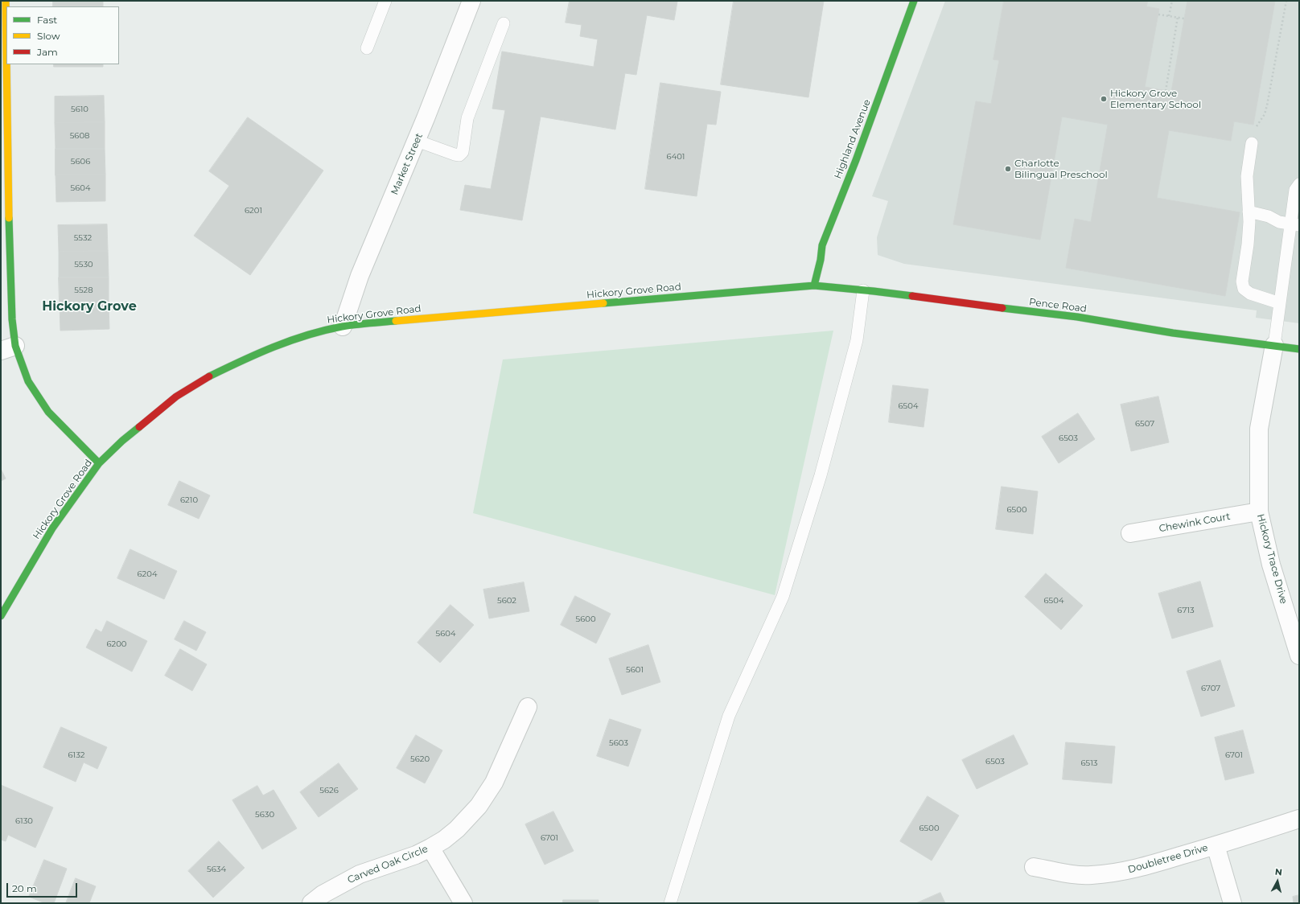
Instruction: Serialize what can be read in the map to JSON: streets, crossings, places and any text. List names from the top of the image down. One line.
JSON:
{"streets":{"street":["Highland Avenue","Market Street","Hickory Grove Road","Pence Road","Chewink Court","Hickory Trace Drive","Doubletree Drive","Carved Oak Circle"]},"crossings":[["Highland Avenue","Hickory Grove Road"],["Highland Avenue","Pence Road"],["Market Street","Hickory Grove Road"],["Hickory Grove Road","Pence Road"],["Pence Road","Hickory Trace Drive"],["Chewink Court","Hickory Trace Drive"]],"districts":["Hickory Grove"],"places":["Hickory Grove Elementary School","Charlotte Bilingual Preschool"],"house_numbers":["5610","5608","6401","5606","5604","6201","5532","5530","5528","6504","6507","6503","6210","6500","6204","5602","6504","6713","5600","5604","6200","5601","6707","5603","6132","6701","5620","6503","6513","5626","5630","6130","6500","6701","5634"],"legend":["Fast","Slow","Jam"],"scale_bar":"20 m","north":"top"}
